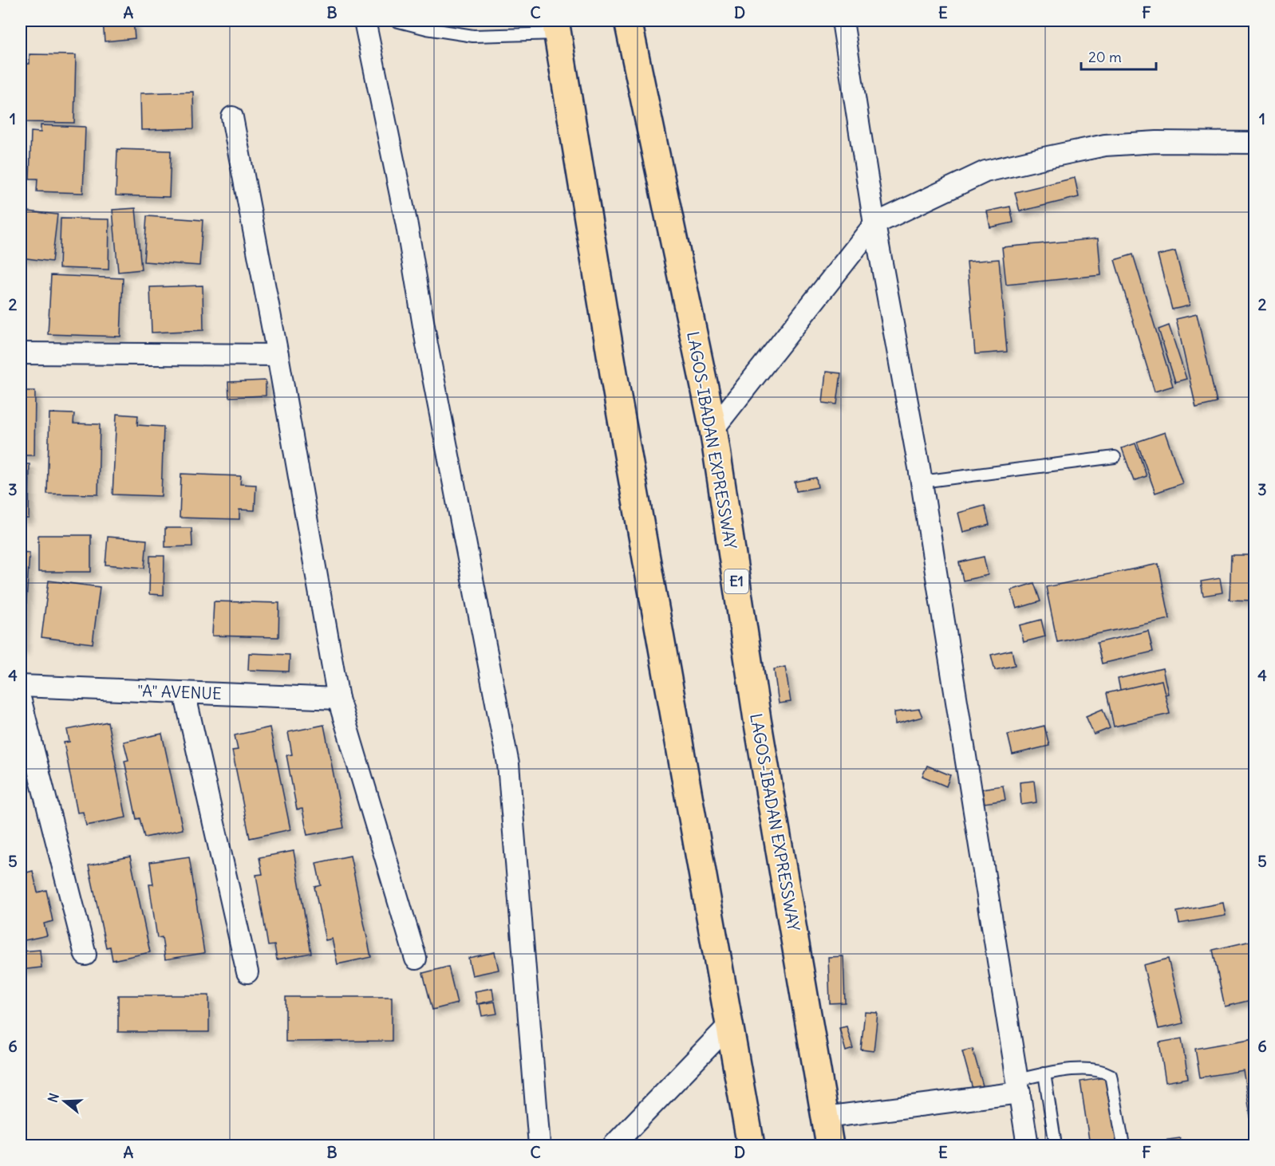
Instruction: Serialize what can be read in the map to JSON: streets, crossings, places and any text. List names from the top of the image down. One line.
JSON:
{"streets":{"highway":["LAGOS-IBADAN EXPRESSWAY","E1"],"street":["\"A\" AVENUE"]},"scale_bar":"20 m","north":"left","grid":{"columns":["A","B","C","D","E","F"],"rows":["1","2","3","4","5","6"]}}
